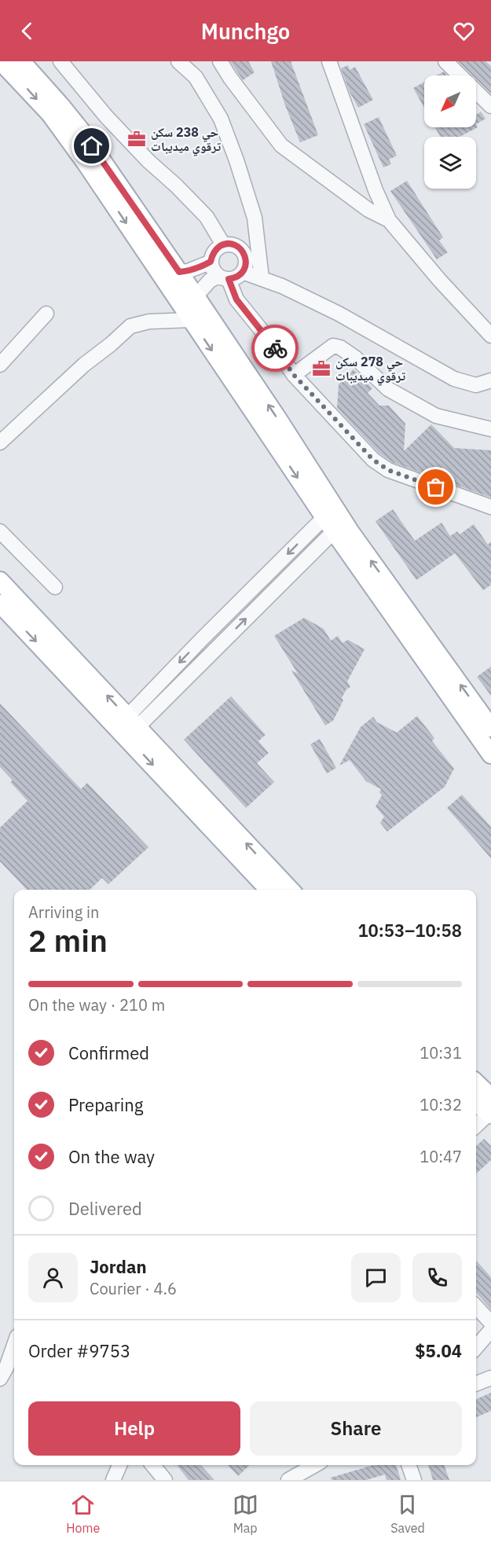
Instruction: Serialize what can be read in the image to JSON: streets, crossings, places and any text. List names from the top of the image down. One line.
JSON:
{"places":{"office":["حي 238 سكن ترقوي ميديبات","حي 278 سكن ترقوي ميديبات"]},"north":"bottom left","page":{"header":"Munchgo","heading":["2 min","Arriving in","10:53–10:58"],"panel":["Jordan","Courier · 4.6","Order #9753","$5.04"],"bar":"On the way · 210 m","list":[["Confirmed","10:31"],["Preparing","10:32"],["On the way","10:47"],"Delivered"],"buttons":["Help","Share"],"tabs":["Home","Map","Saved"]}}
